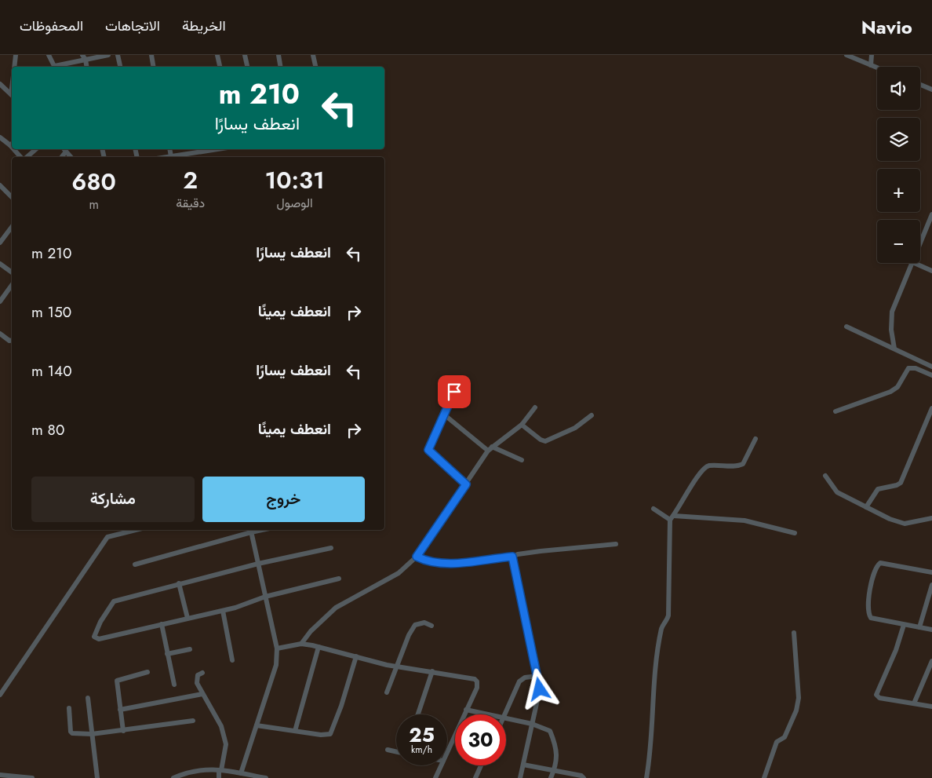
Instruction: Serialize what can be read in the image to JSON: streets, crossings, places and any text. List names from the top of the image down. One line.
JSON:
{"page":{"header":"Navio","nav":["الخريطة","الاتجاهات","المحفوظات"],"map_buttons":["+","−"],"turn":["210 m","انعطف يسارًا"],"eta":["10:31","الوصول","2","دقيقة","680","m"],"list":[{"name":"انعطف يسارًا","value":"210 m"},{"name":"انعطف يمينًا","value":"150 m"},{"name":"انعطف يسارًا","value":"140 m"},{"name":"انعطف يمينًا","value":"80 m"}],"buttons":["خروج","مشاركة"],"speed":"25 km/h","limit":"30"}}
